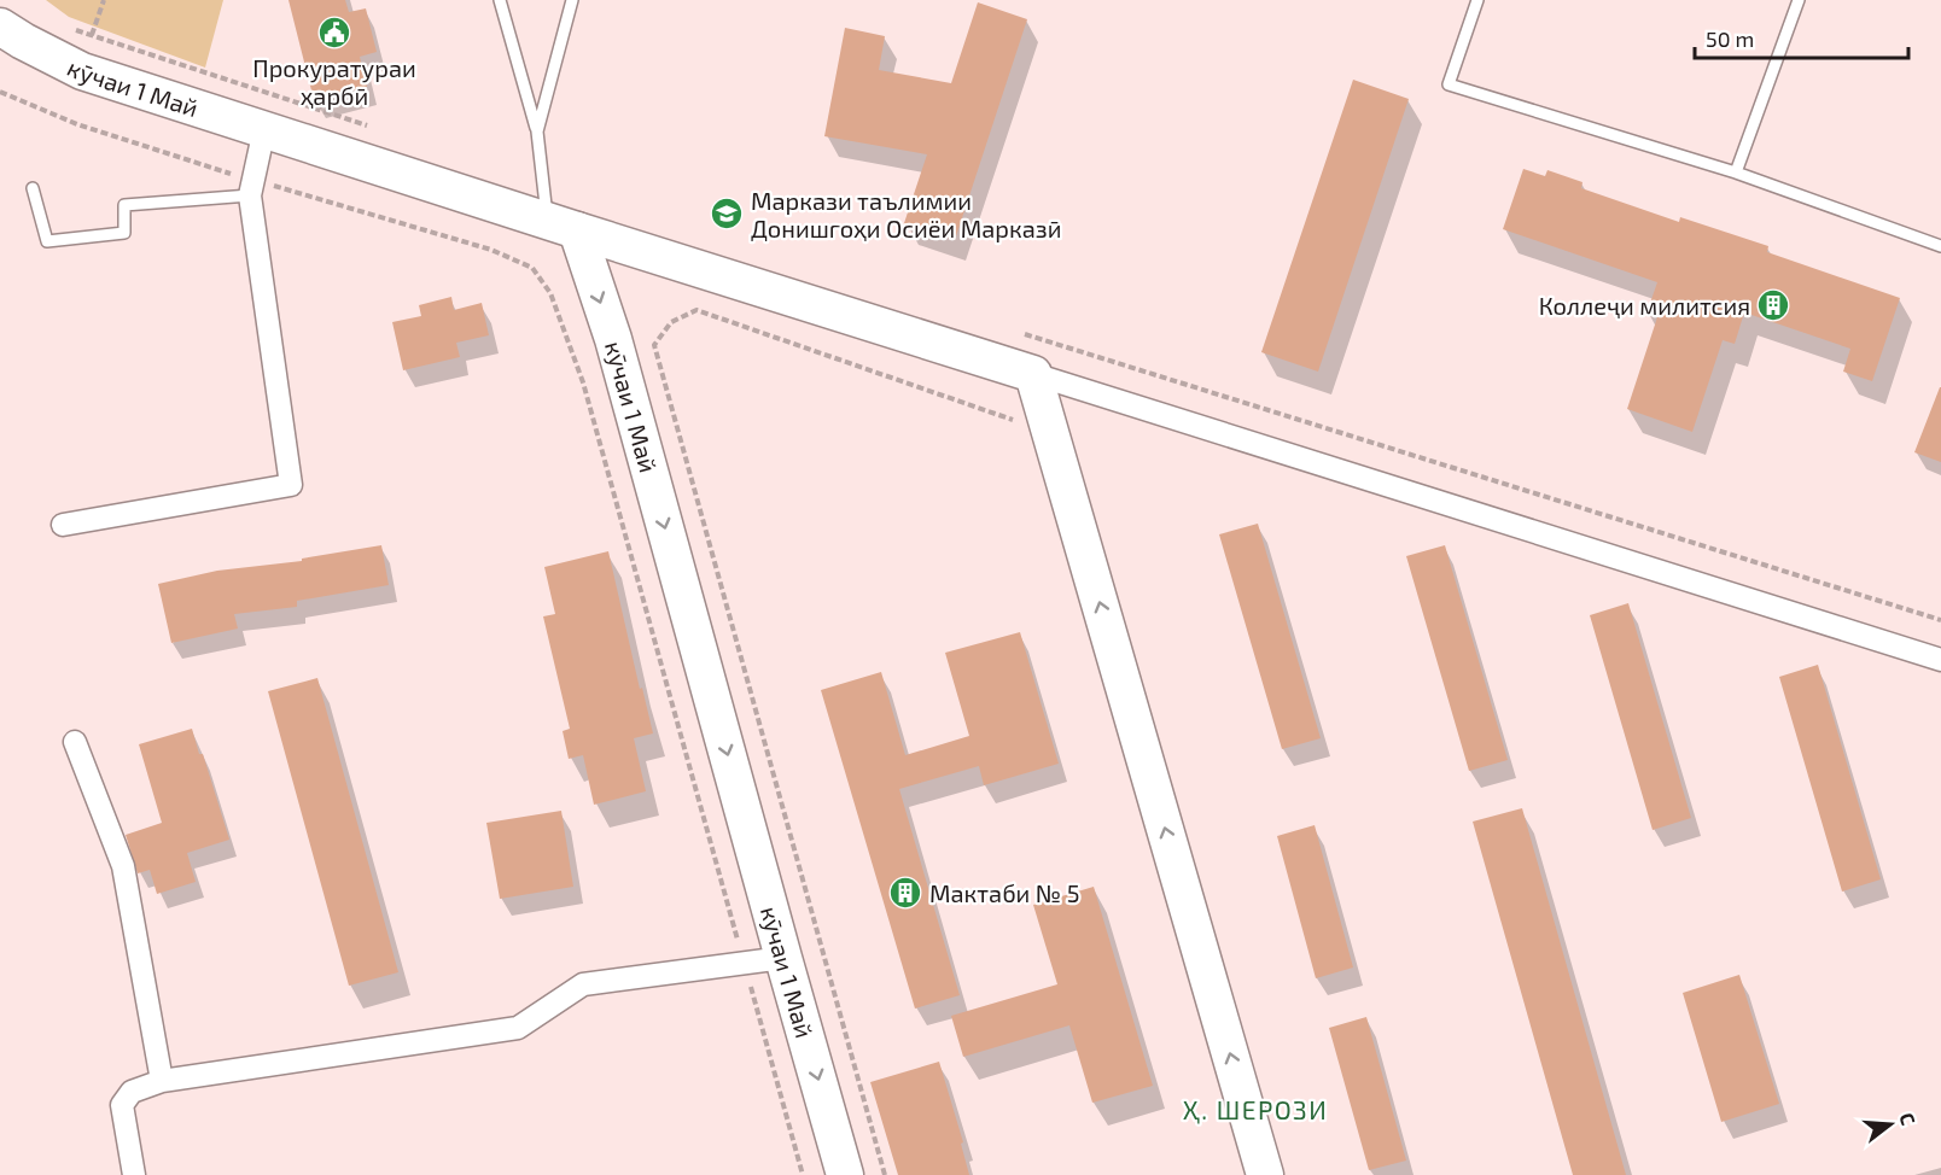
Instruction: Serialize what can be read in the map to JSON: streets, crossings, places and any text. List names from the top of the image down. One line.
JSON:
{"streets":{"main road":["кӯчаи 1 Май"]},"one_way":["кӯчаи 1 Май"],"districts":["Ҳ. ШЕРОЗИ"],"places":{"public building":["Прокуратураи ҳарбӣ"],"school or university":["Маркази таълимии Донишгоҳи Осиёи Марказӣ"],"building":["Коллеҷи милитсия","Мактаби № 5"]},"scale_bar":"50 m","north":"right"}
